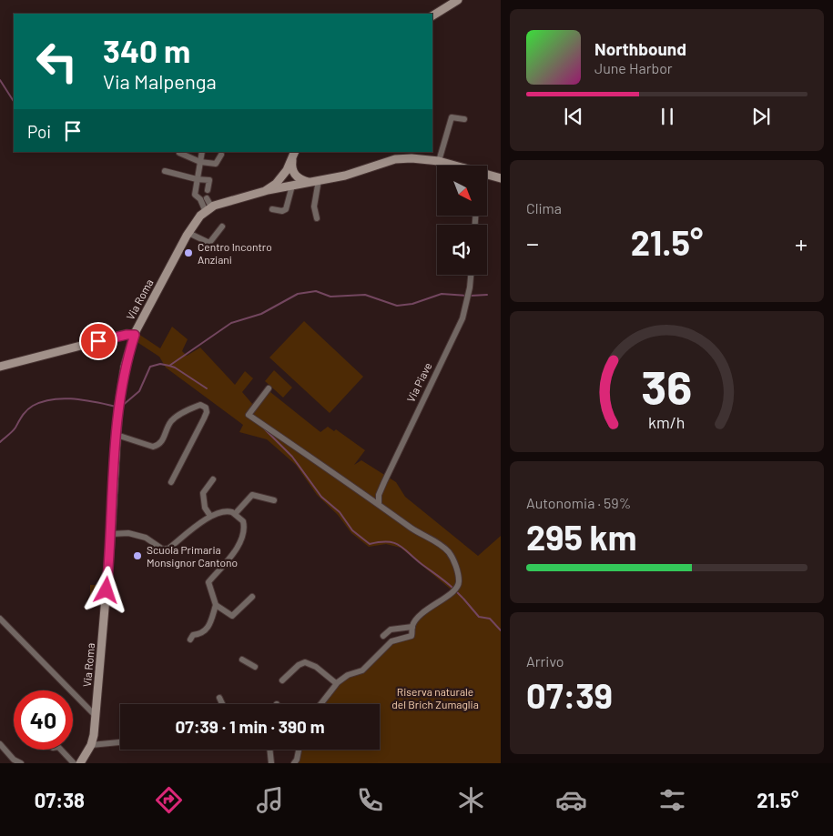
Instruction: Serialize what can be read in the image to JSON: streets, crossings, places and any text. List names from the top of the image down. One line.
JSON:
{"streets":{"street":["Via Roma","Via Piave"]},"parks":["Riserva naturale del Brich Zumaglia"],"places":["Centro Incontro Anziani","Scuola Primaria Monsignor Cantono"],"north":"bottom right","page":{"turn":["340 m","Via Malpenga"],"song":["Northbound","June Harbor"],"then":"Poi","tile":["Clima",["Autonomia · 59%","295 km"],["Arrivo","07:39"]],"heat":["−","21.5°","+"],"limit":"40","trip":"07:39 · 1 min · 390 m","tabs":["07:38","21.5°"],"gauge":["36","km/h"]}}
